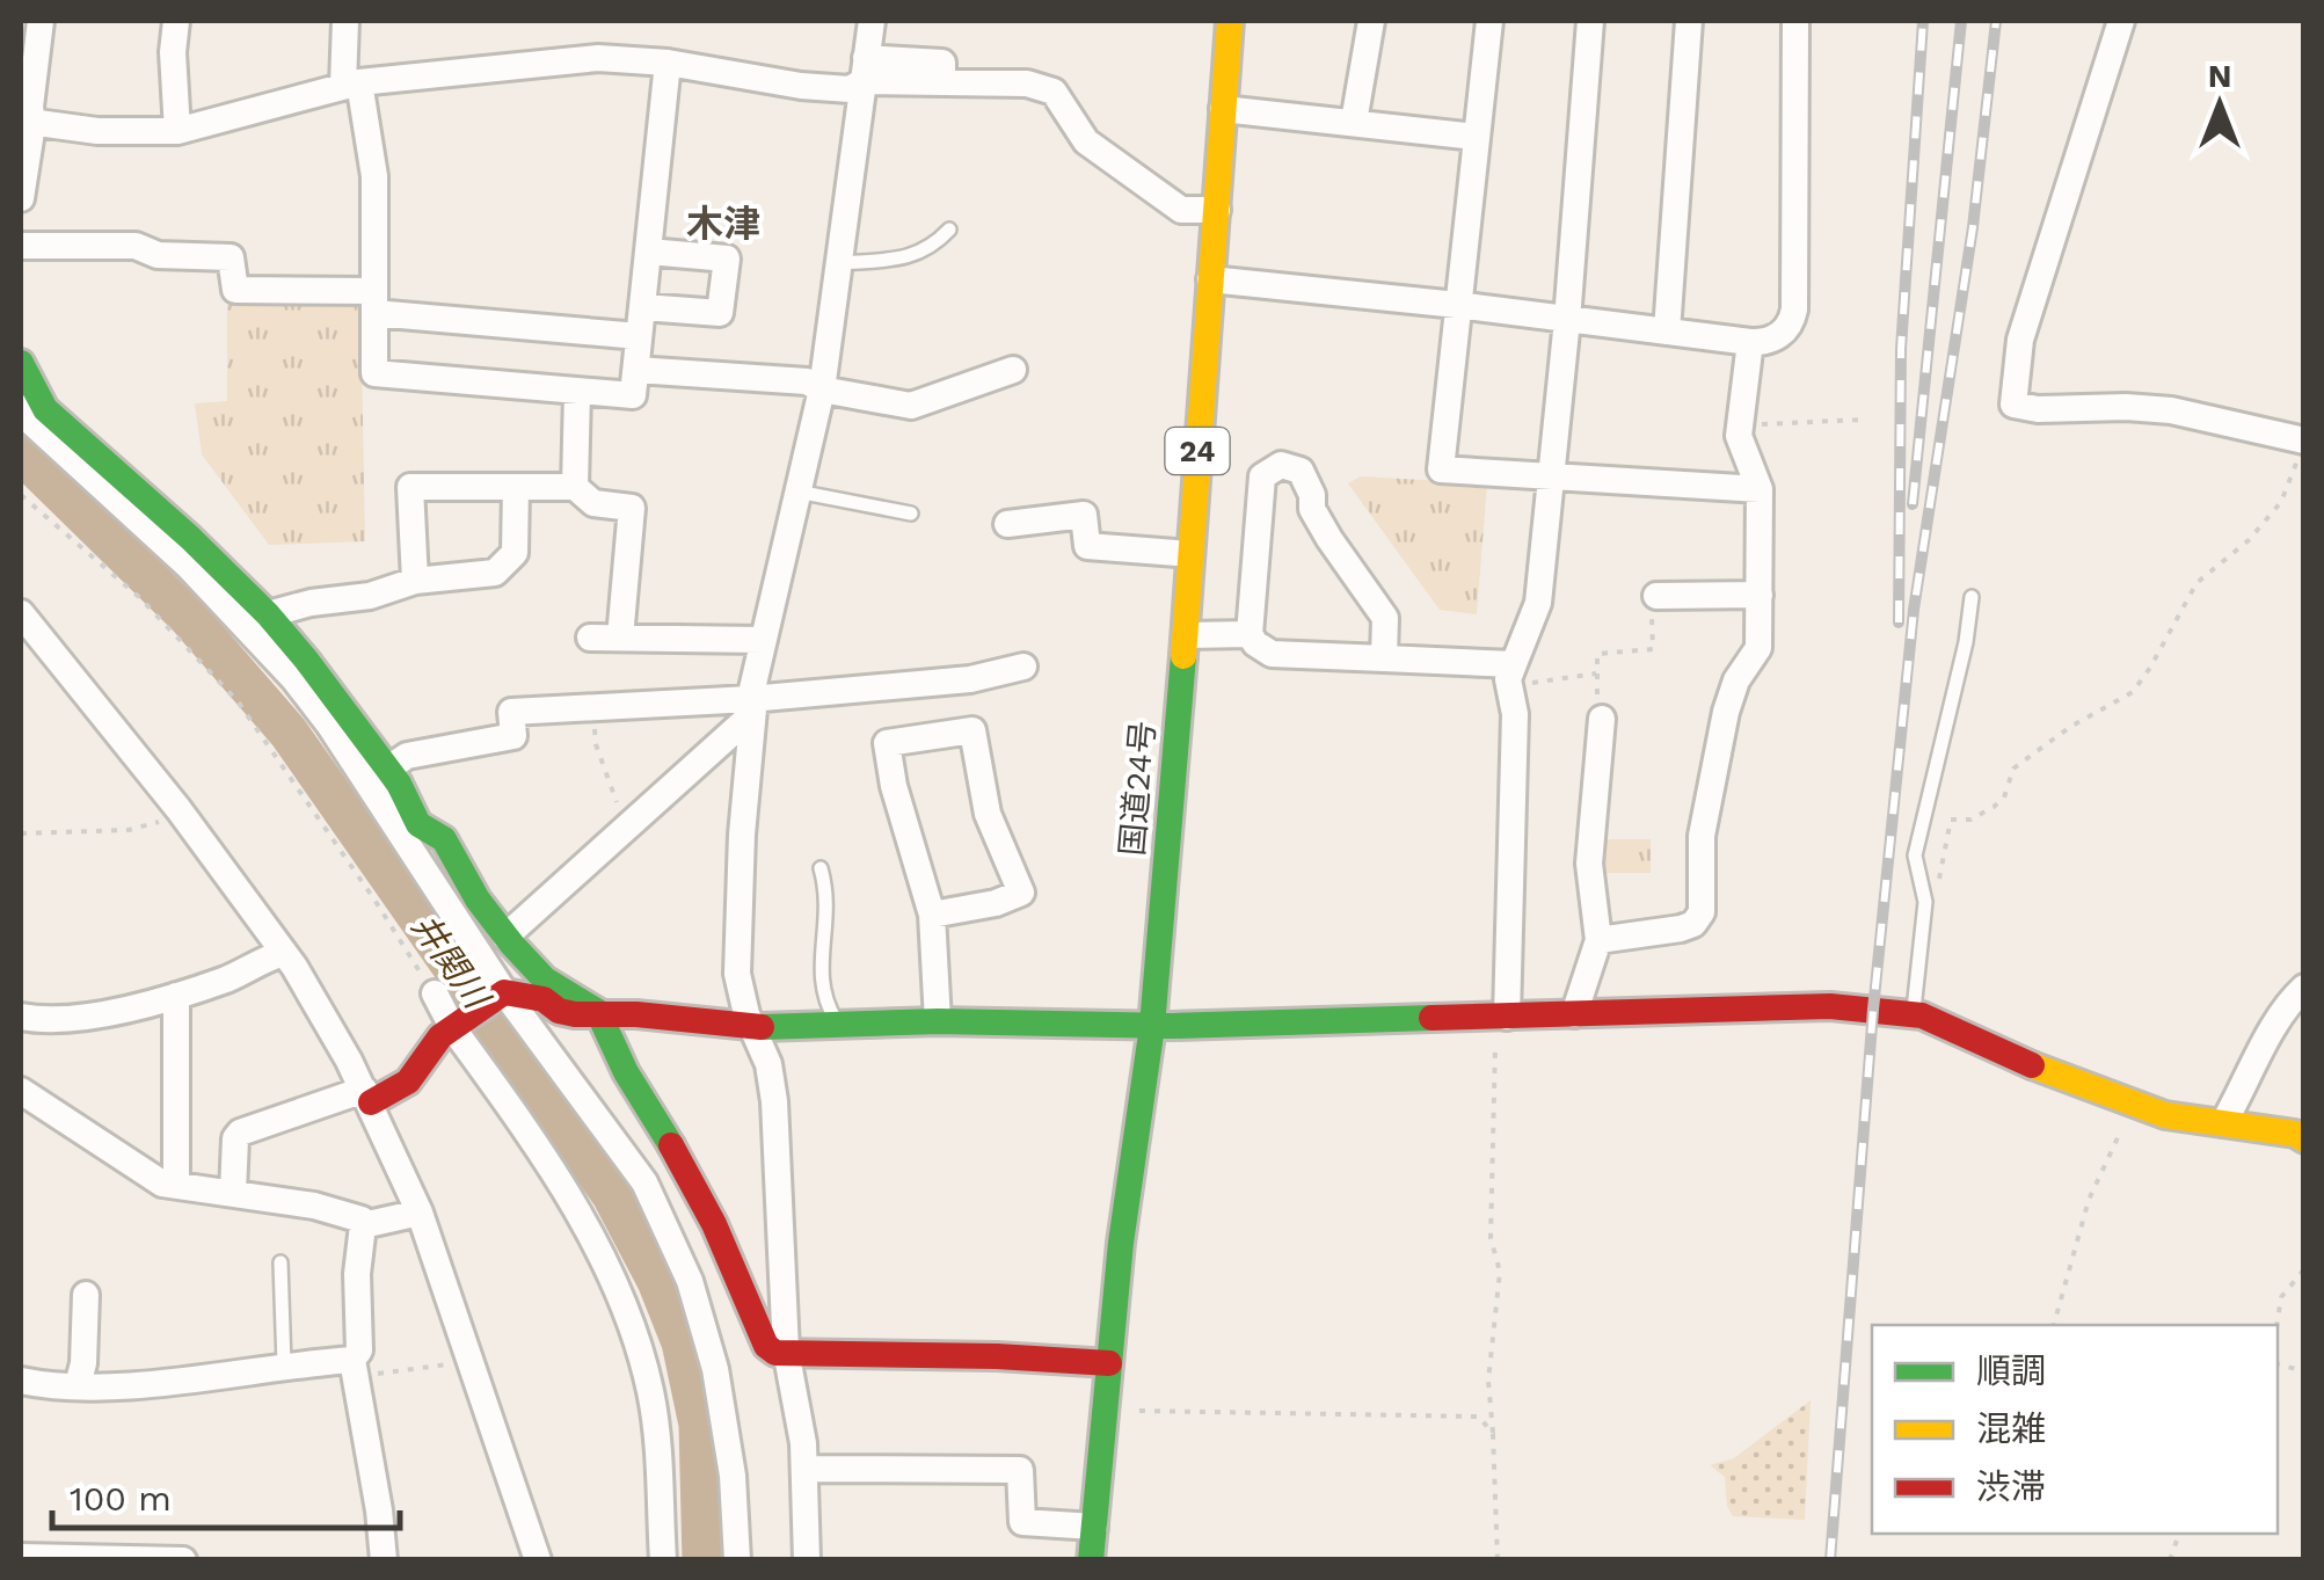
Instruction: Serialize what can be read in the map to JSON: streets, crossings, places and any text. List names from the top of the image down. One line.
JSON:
{"streets":{"main road":["24","国道24号"]},"districts":["木津"],"water":["井関川"],"legend":["順調","混雑","渋滞"],"scale_bar":"100 m","north":"top"}
